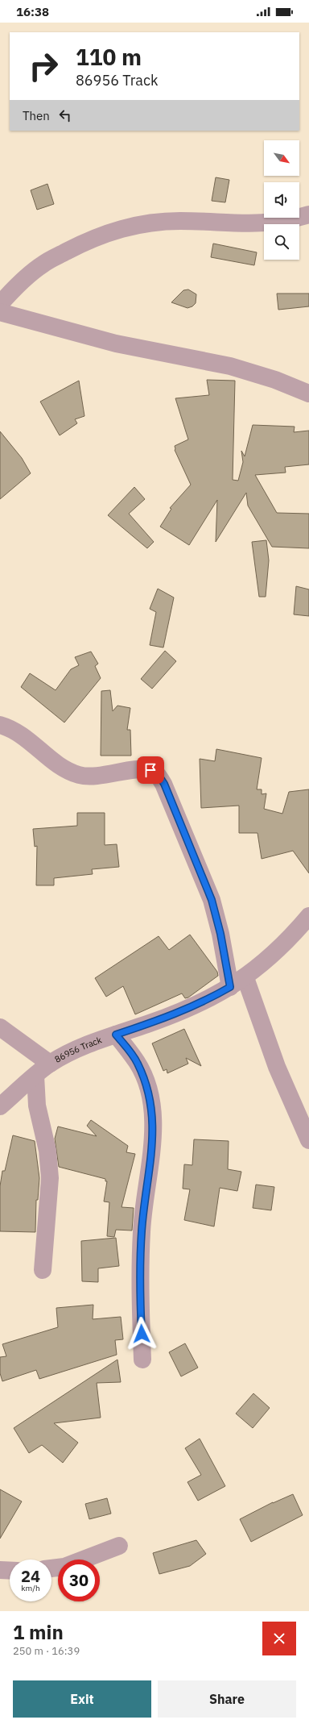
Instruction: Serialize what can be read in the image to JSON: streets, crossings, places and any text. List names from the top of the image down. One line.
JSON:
{"streets":{"street":["86956 Track"]},"north":"bottom right","page":{"status":"16:38","turn":["110 m","86956 Track"],"then":"Then","speed":"24 km/h","limit":"30","heading":["1 min","250 m · 16:39"],"buttons":["Exit","Share"]}}
